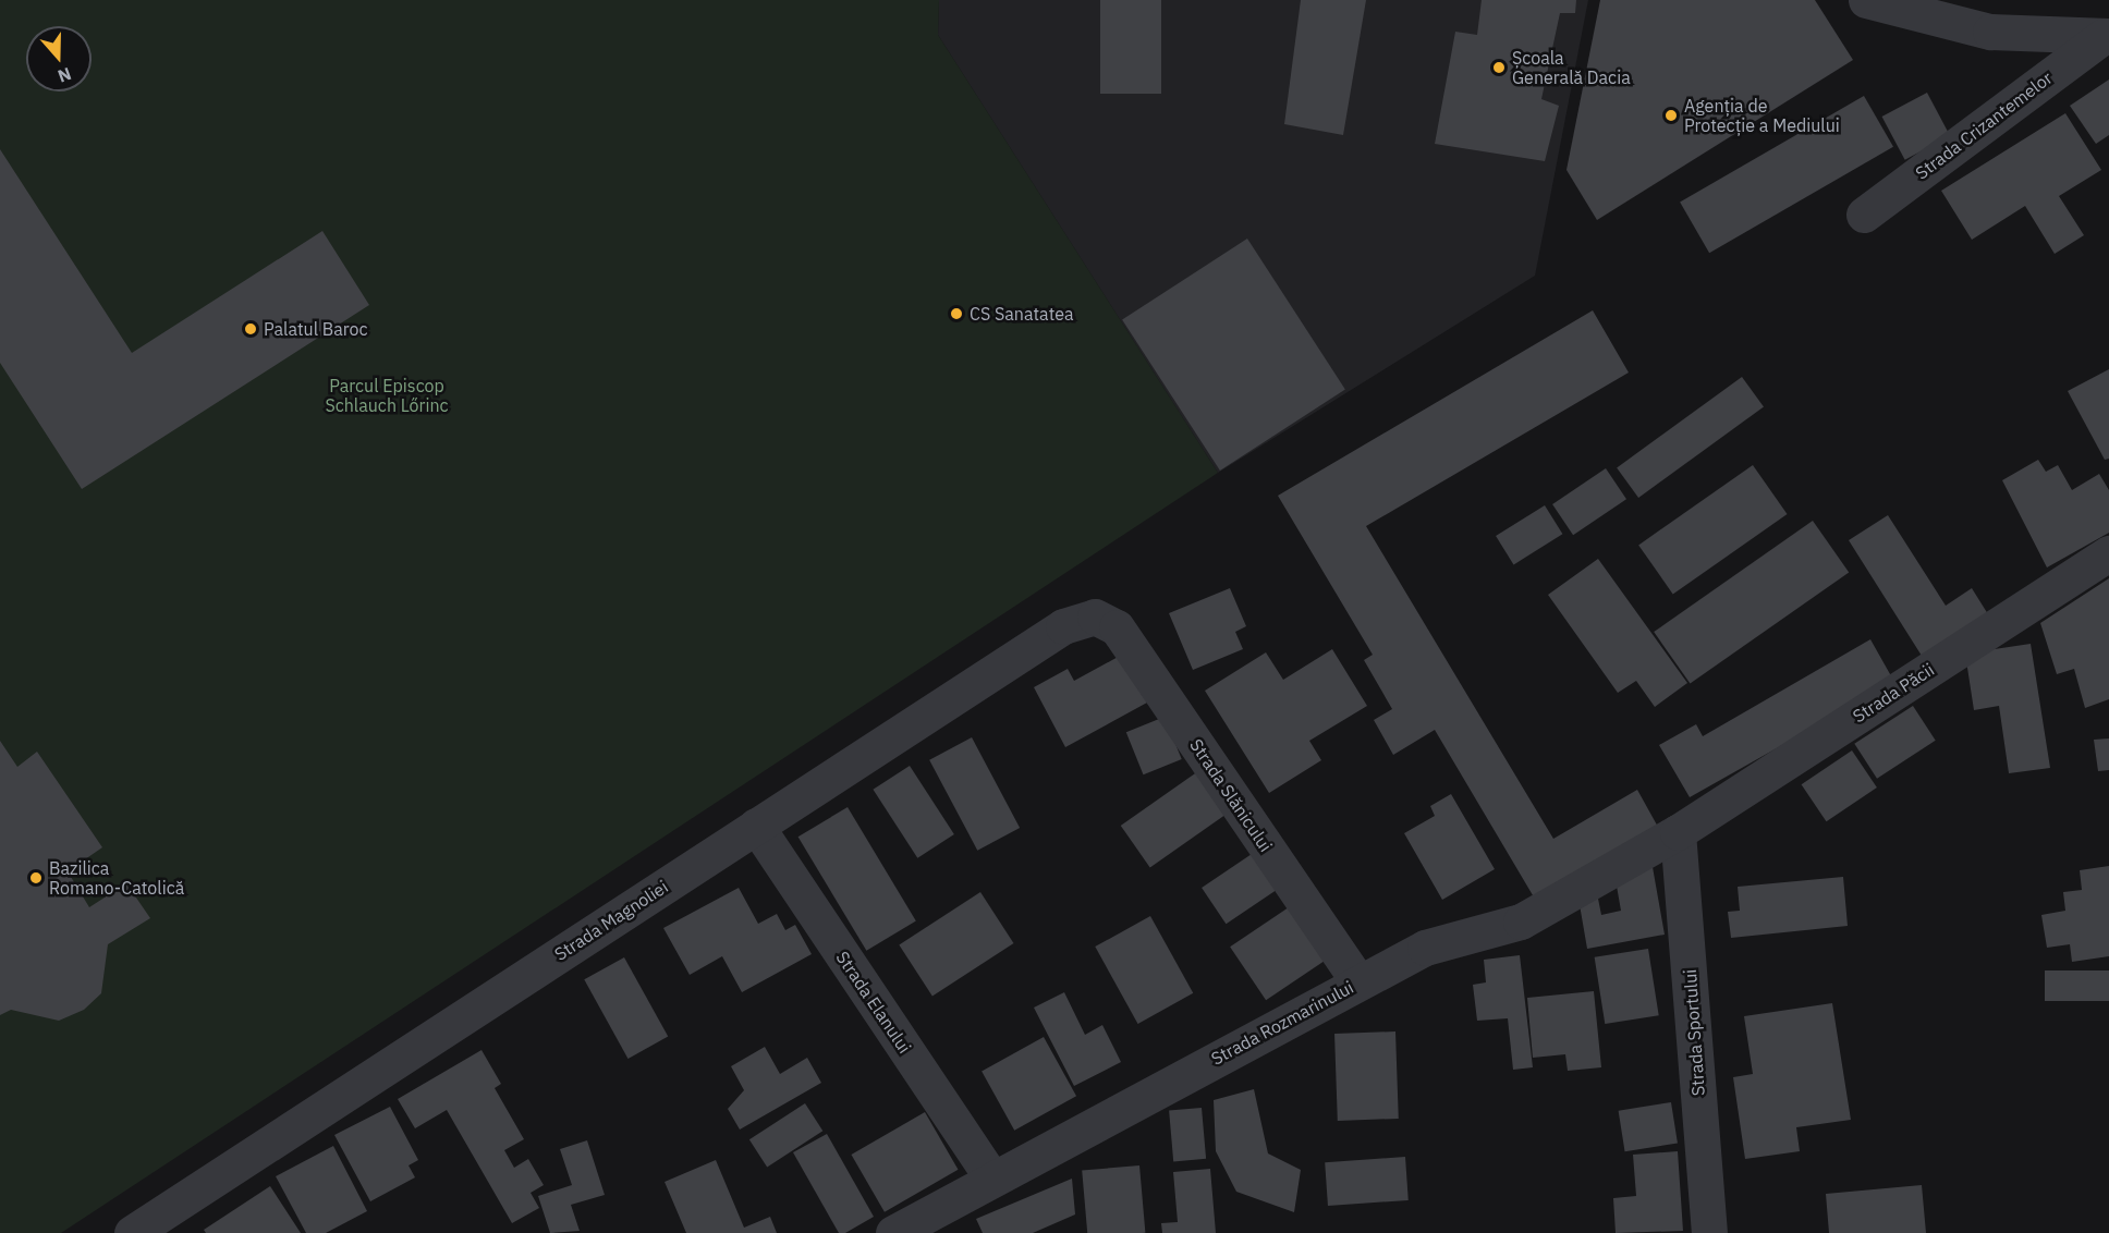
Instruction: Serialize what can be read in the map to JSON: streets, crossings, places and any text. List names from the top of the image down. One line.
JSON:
{"streets":{"street":["Strada Crizantemelor","Strada Păcii","Strada Slănicului","Strada Magnoliei","Strada Elanului","Strada Rozmarinului","Strada Sportului"]},"crossings":[["Strada Păcii","Strada Rozmarinului"],["Strada Păcii","Strada Sportului"],["Strada Slănicului","Strada Magnoliei"],["Strada Slănicului","Strada Rozmarinului"],["Strada Magnoliei","Strada Elanului"],["Strada Elanului","Strada Rozmarinului"],["Strada Rozmarinului","Strada Sportului"]],"parks":["Parcul Episcop Schlauch Lőrinc"],"places":["Școala Generală Dacia","Agenția de Protecție a Mediului","CS Sanatatea","Palatul Baroc","Bazilica Romano-Catolică"],"north":"bottom"}
